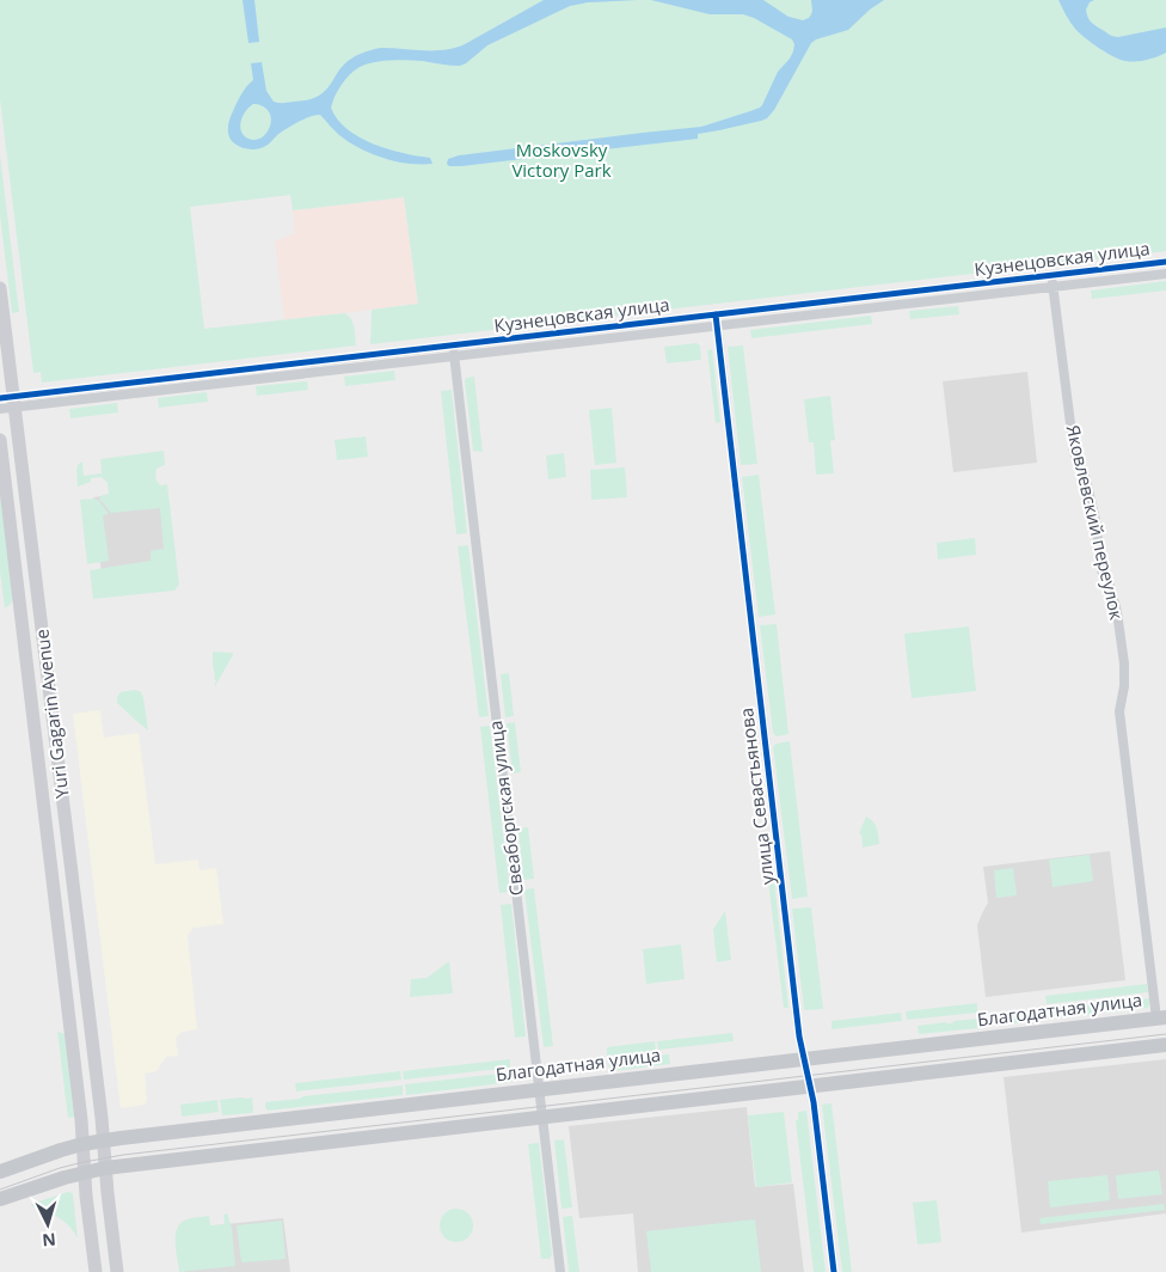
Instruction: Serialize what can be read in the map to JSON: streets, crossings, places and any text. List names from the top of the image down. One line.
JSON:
{"streets":{"main road":["Yuri Gagarin Avenue","Благодатная улица"],"street":["Кузнецовская улица","Яковлевский переулок","улица Севастьянова","Свеаборгская улица"]},"crossings":[["Кузнецовская улица","Яковлевский переулок"],["Кузнецовская улица","Yuri Gagarin Avenue"],["Кузнецовская улица","улица Севастьянова"],["Кузнецовская улица","Свеаборгская улица"],["Яковлевский переулок","Благодатная улица"],["Yuri Gagarin Avenue","Благодатная улица"],["улица Севастьянова","Благодатная улица"],["Свеаборгская улица","Благодатная улица"]],"parks":["Moskovsky Victory Park"],"north":"bottom"}
